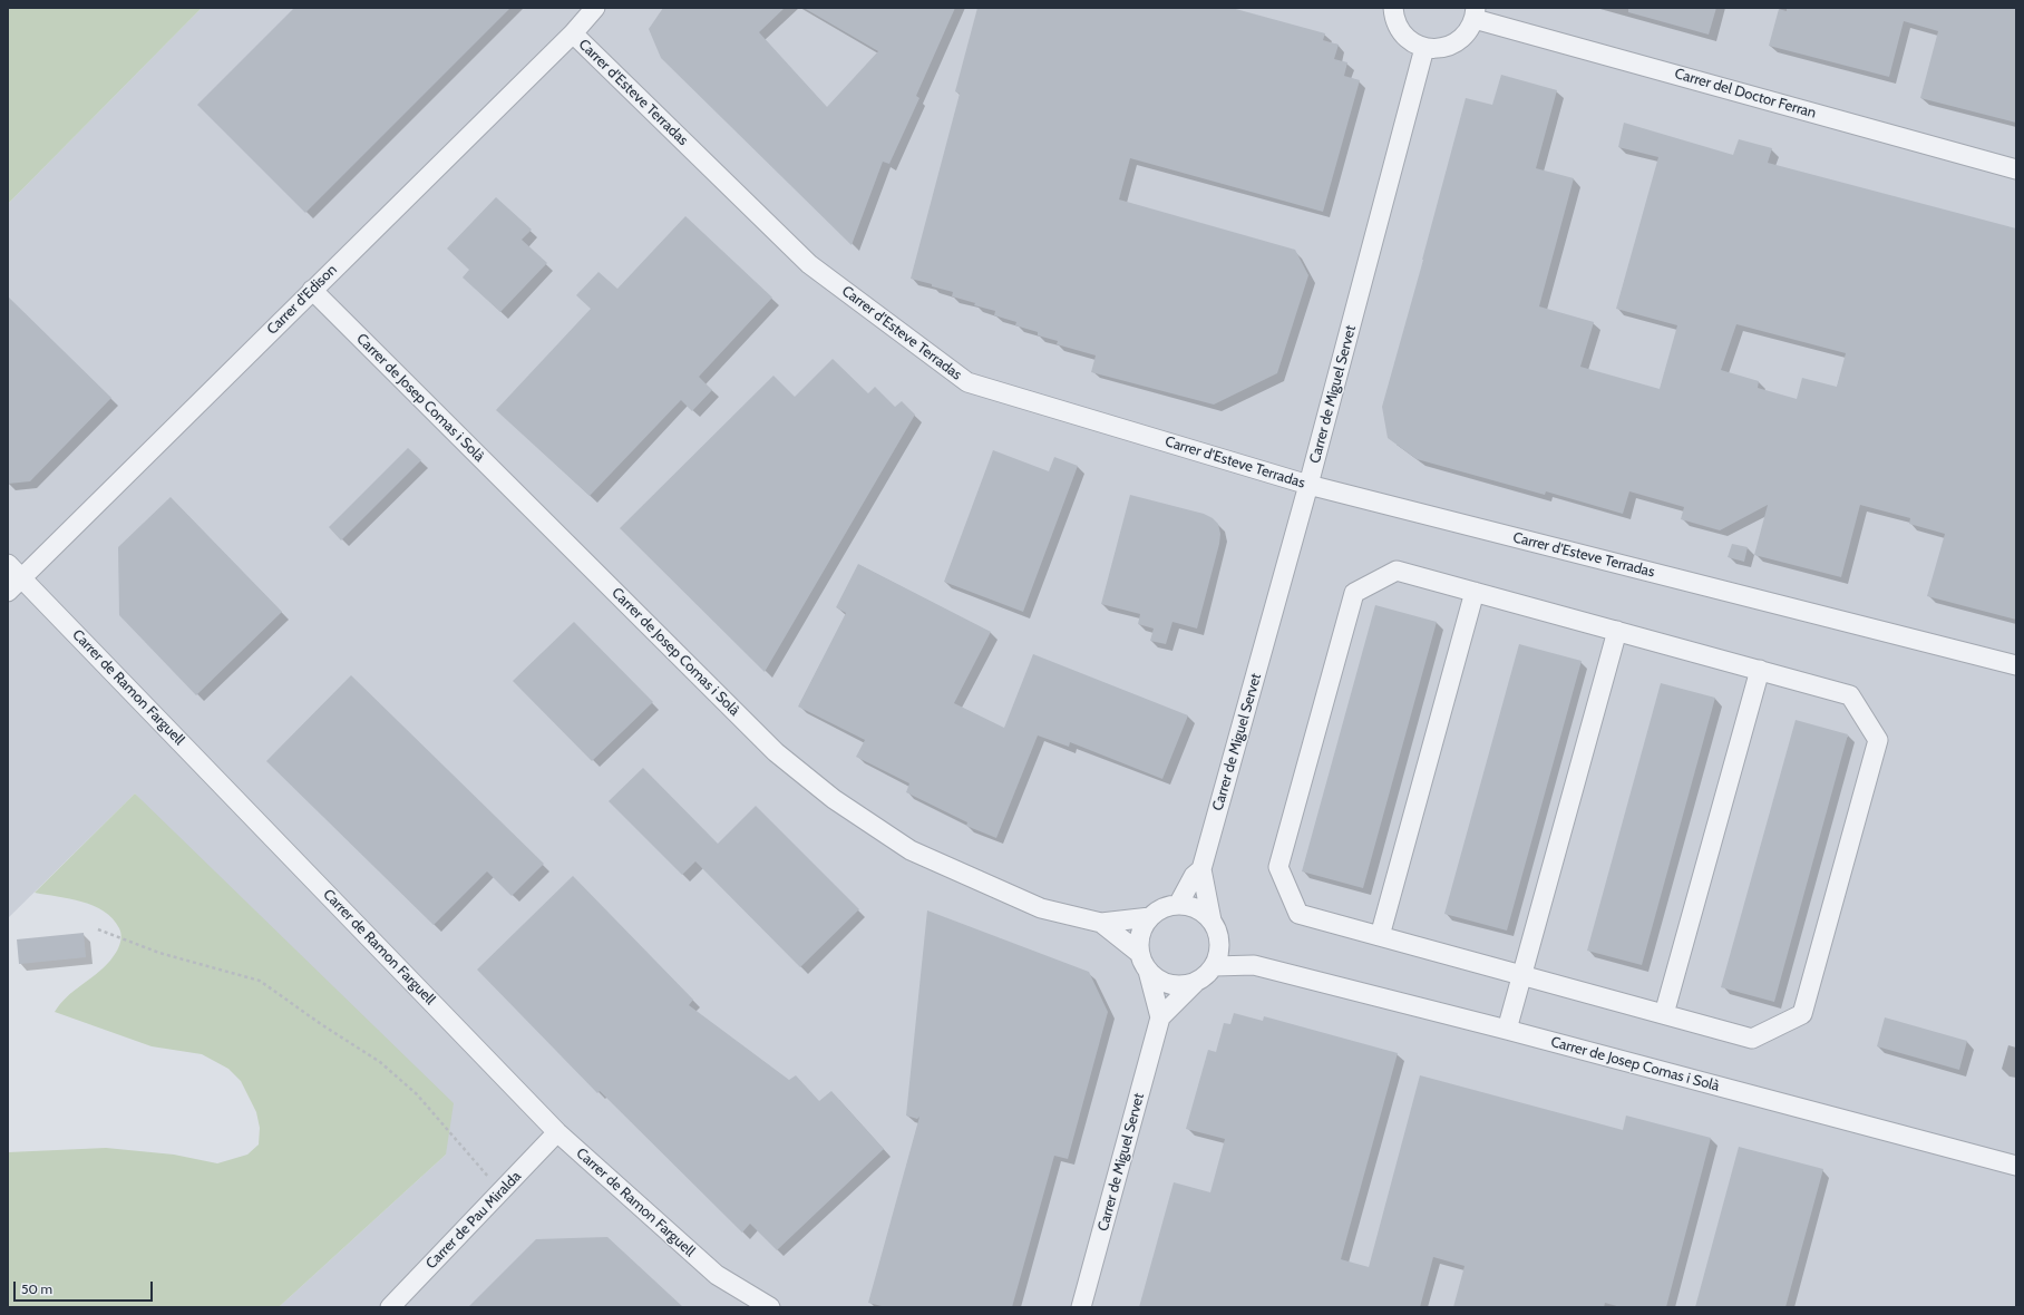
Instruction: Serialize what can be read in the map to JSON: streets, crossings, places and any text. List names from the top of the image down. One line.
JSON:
{"streets":{"street":["Carrer d'Esteve Terradas","Carrer del Doctor Ferran","Carrer d'Edison","Carrer de Miguel Servet","Carrer de Josep Comas i Solà","Carrer de Ramon Farguell","Carrer de Pau Miralda"]},"crossings":[["Carrer d'Esteve Terradas","Carrer d'Edison"],["Carrer d'Esteve Terradas","Carrer de Miguel Servet"],["Carrer d'Edison","Carrer de Josep Comas i Solà"],["Carrer d'Edison","Carrer de Ramon Farguell"],["Carrer de Miguel Servet","Carrer de Josep Comas i Solà"],["Carrer de Ramon Farguell","Carrer de Pau Miralda"]],"scale_bar":"50 m"}
